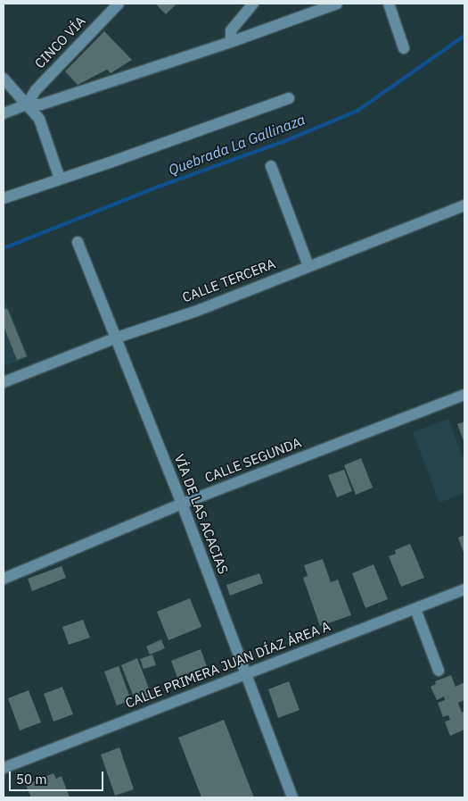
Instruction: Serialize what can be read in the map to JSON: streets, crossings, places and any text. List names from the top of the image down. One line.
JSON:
{"streets":{"street":["CINCO VÍA","CALLE TERCERA","CALLE SEGUNDA","VÍA DE LAS ACACIAS","CALLE PRIMERA JUAN DÍAZ ÁREA A"]},"crossings":[["CALLE TERCERA","VÍA DE LAS ACACIAS"],["CALLE SEGUNDA","VÍA DE LAS ACACIAS"],["VÍA DE LAS ACACIAS","CALLE PRIMERA JUAN DÍAZ ÁREA A"]],"water":["Quebrada La Gallinaza"],"scale_bar":"50 m"}
